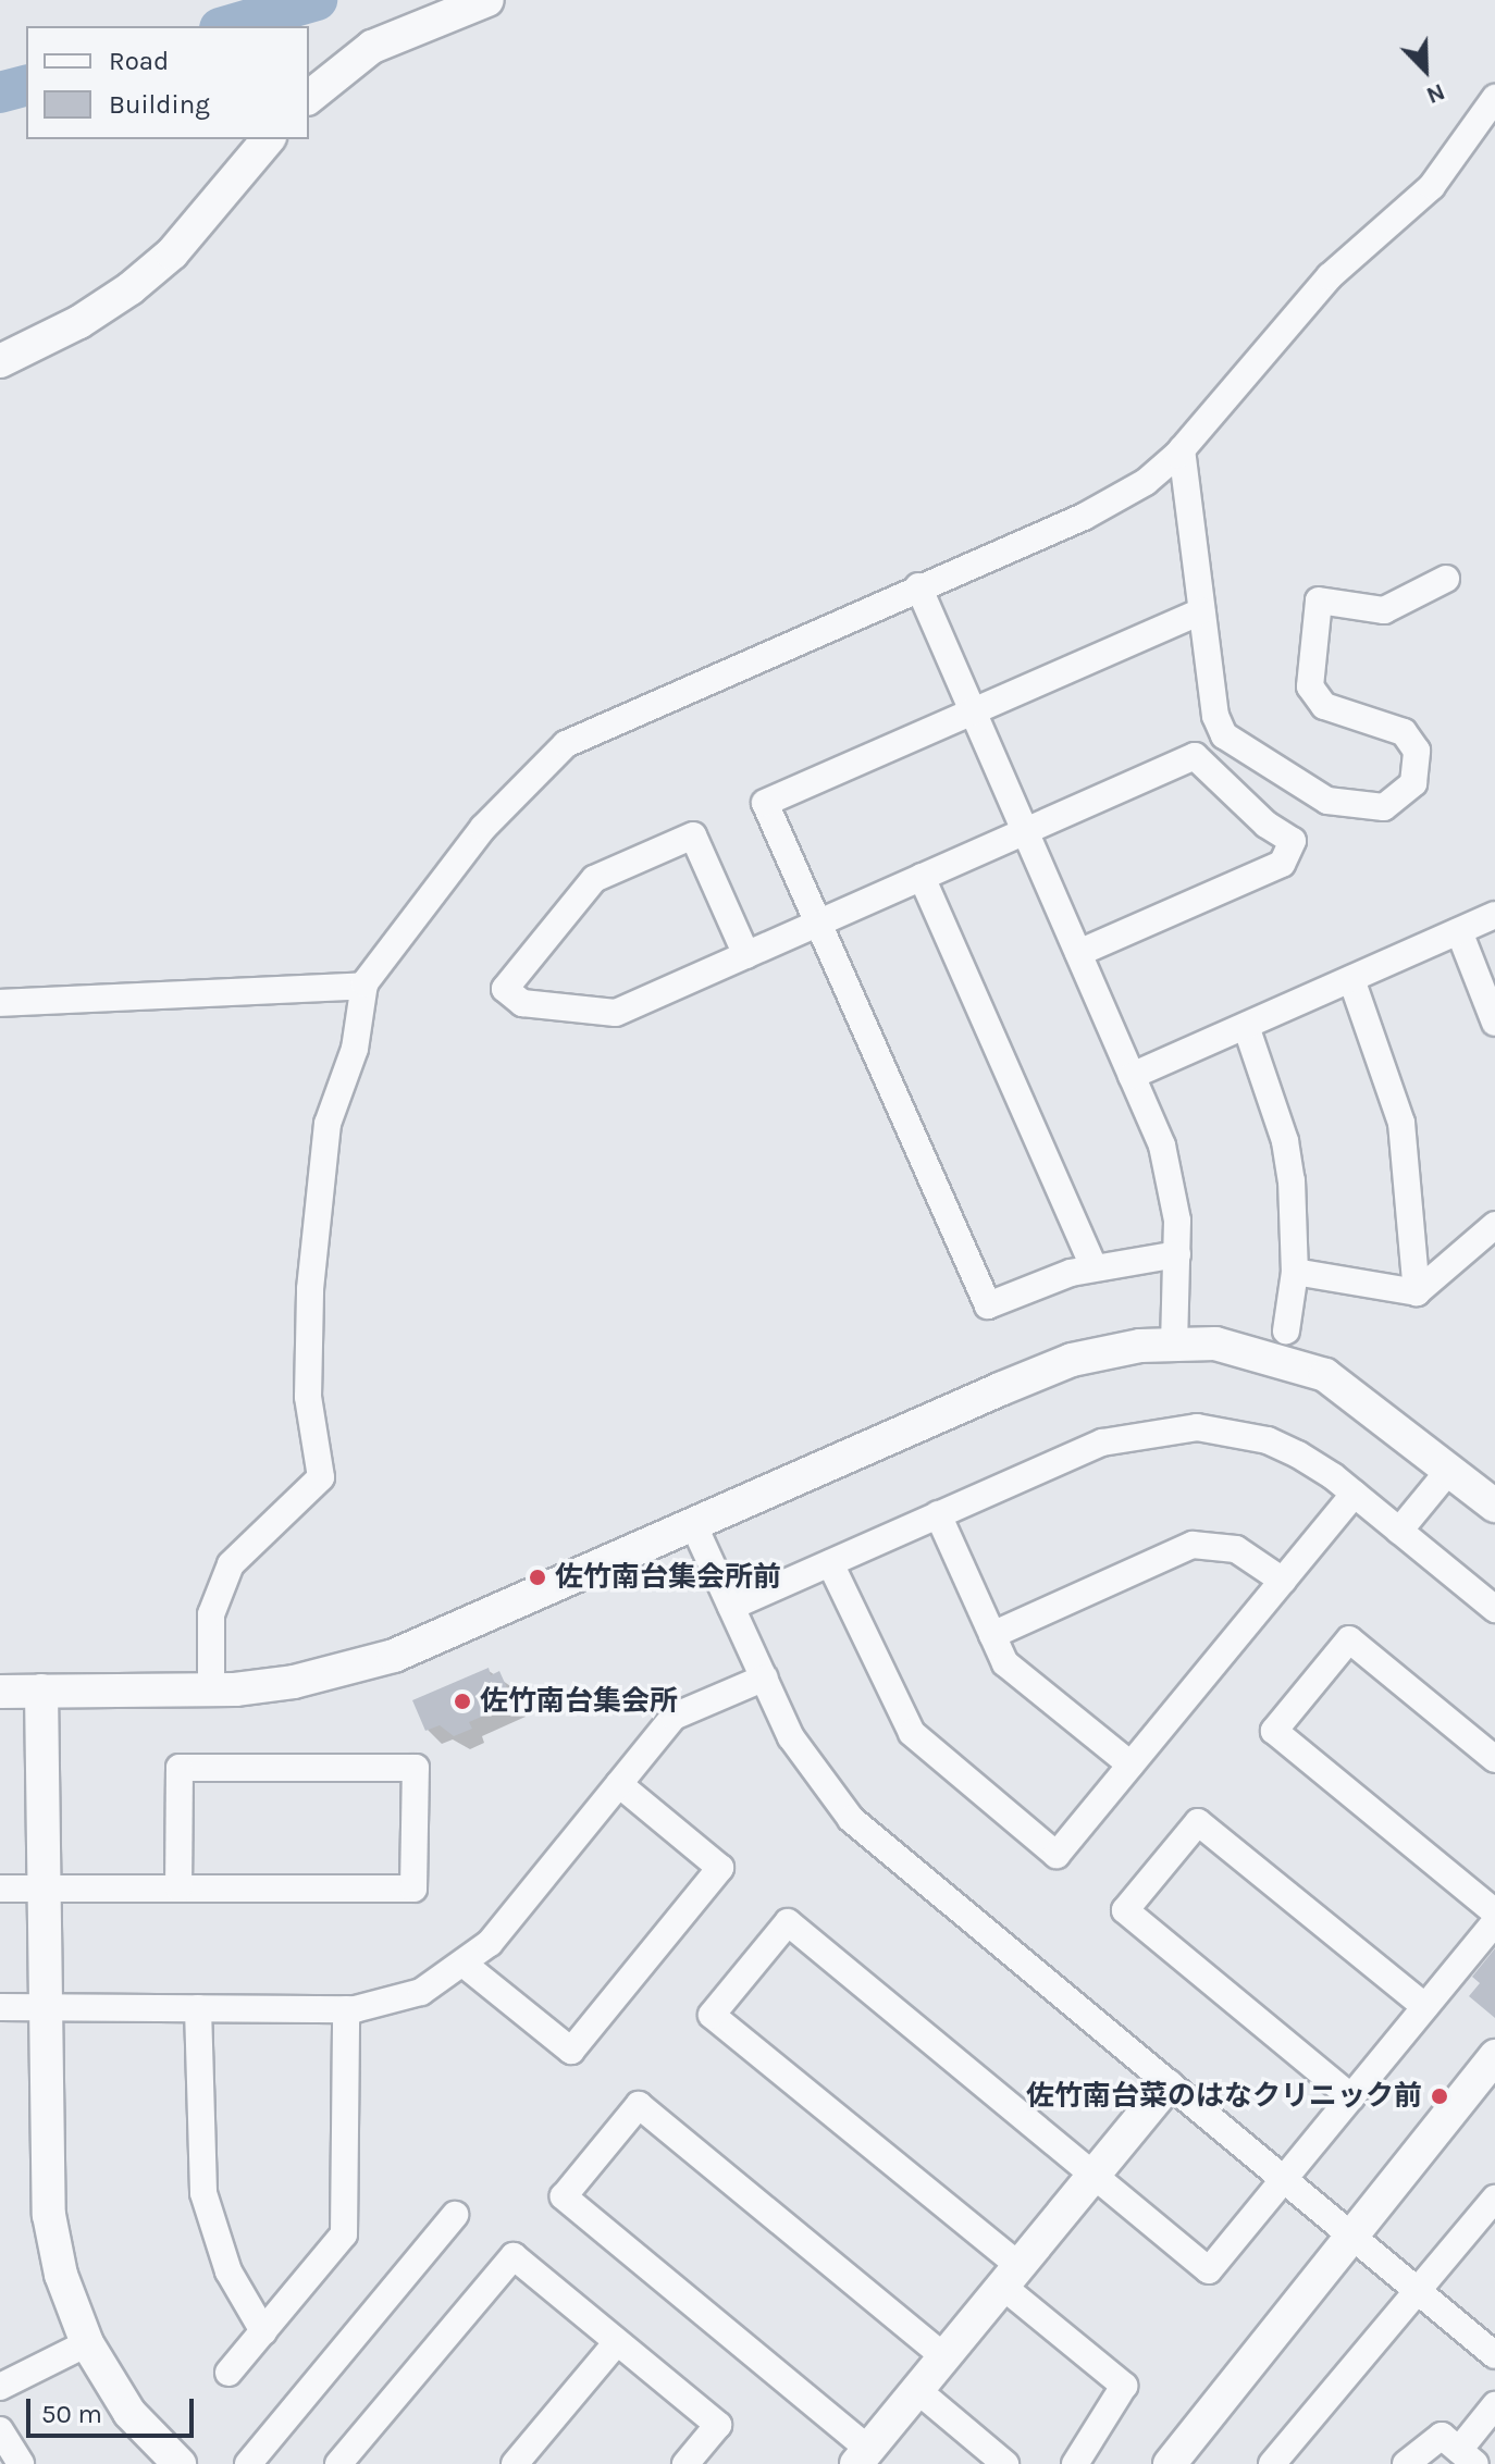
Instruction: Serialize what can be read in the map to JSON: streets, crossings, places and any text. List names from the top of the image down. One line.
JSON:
{"places":["佐竹南台集会所前","佐竹南台集会所","佐竹南台菜のはなクリニック前"],"legend":["Road","Building"],"scale_bar":"50 m","north":"bottom right"}
